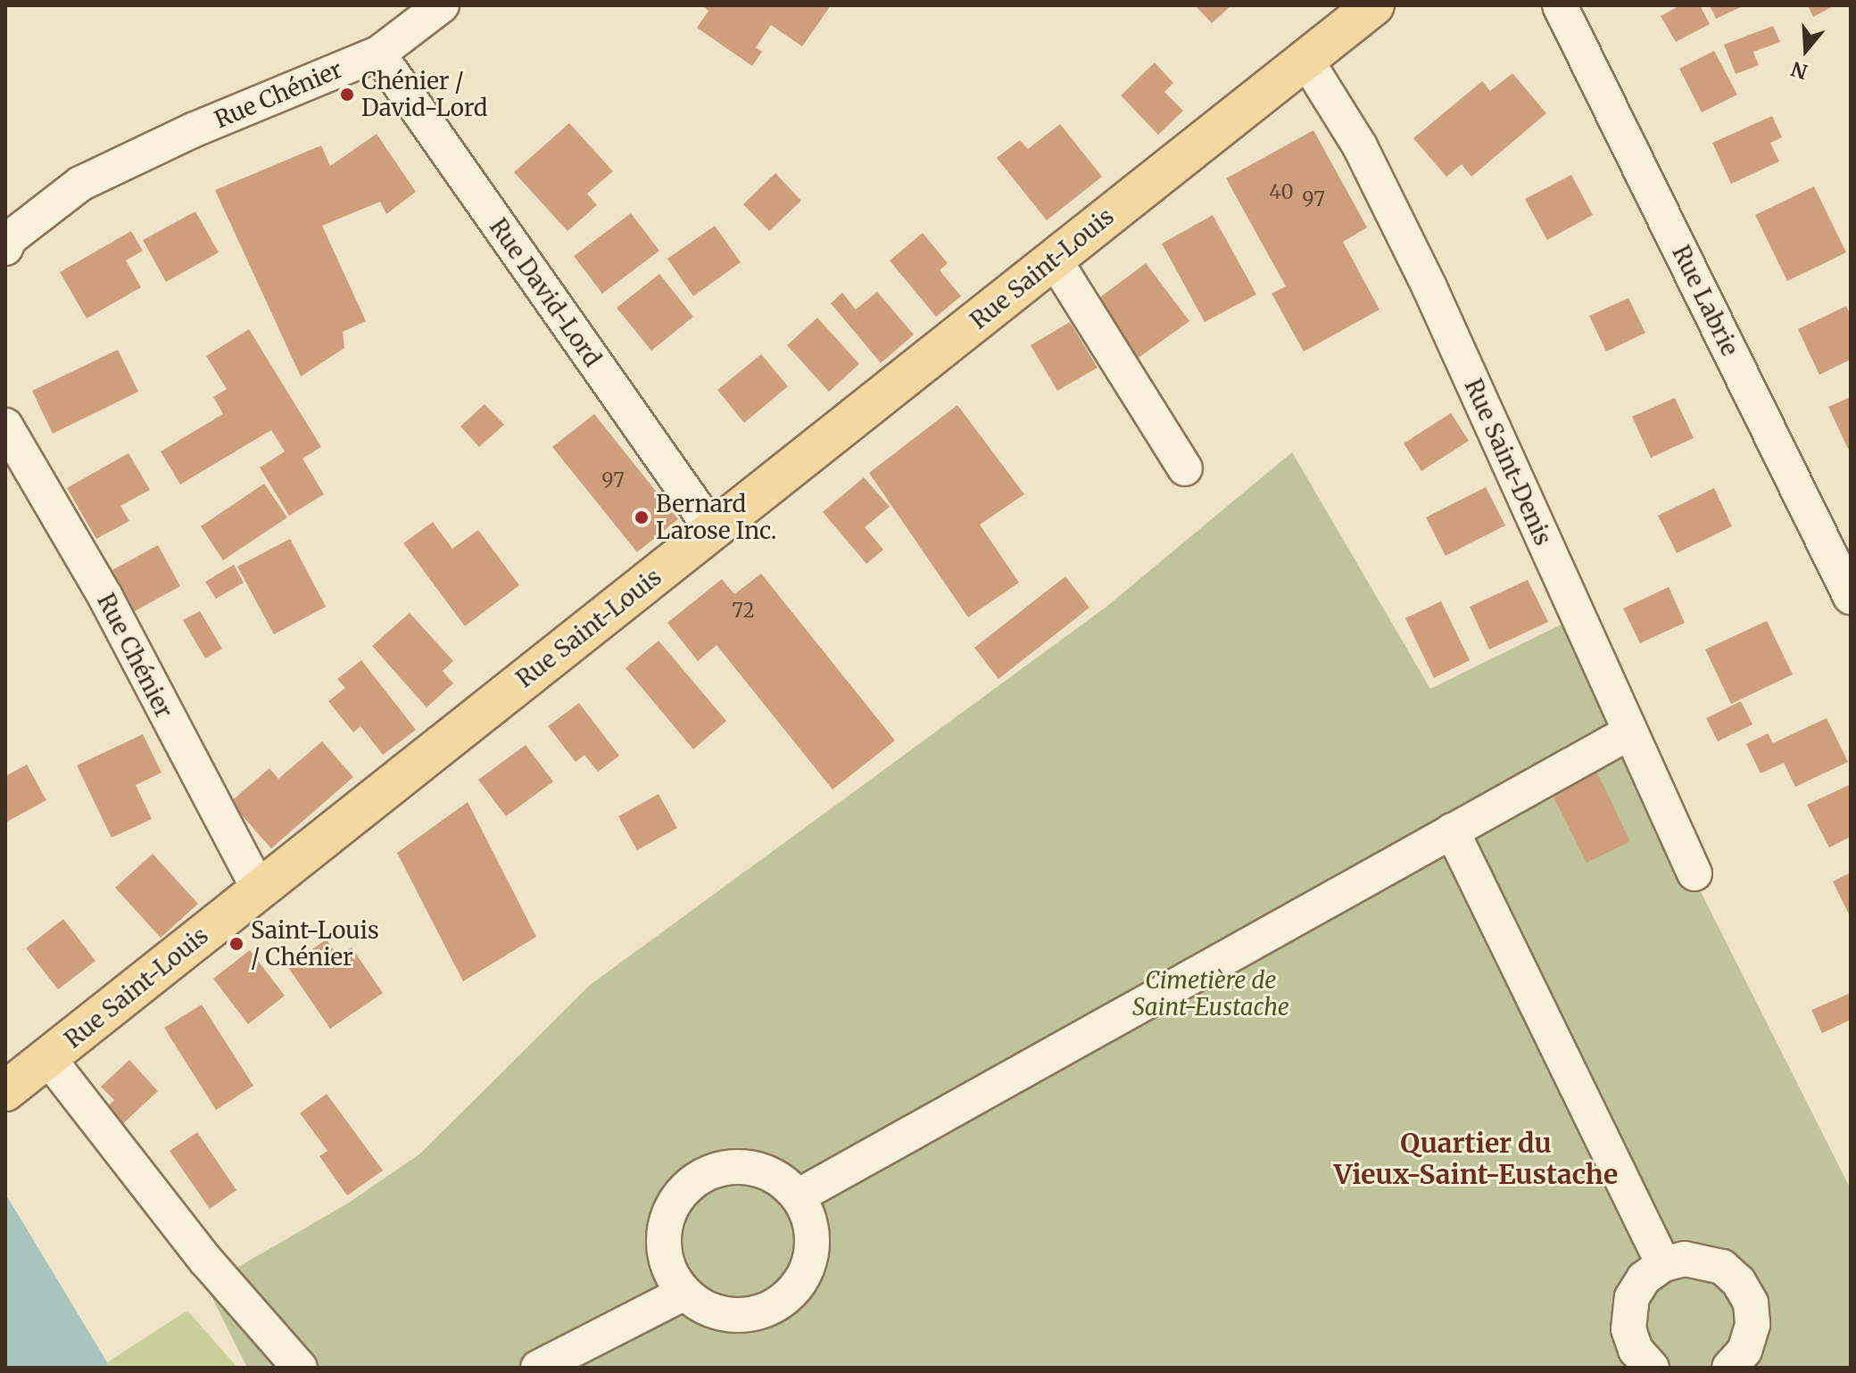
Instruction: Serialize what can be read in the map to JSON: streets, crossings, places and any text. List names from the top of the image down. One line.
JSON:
{"streets":{"main road":["Rue Saint-Louis"],"street":["Rue Chénier","Rue David-Lord","Rue Labrie","Rue Saint-Denis"]},"crossings":[["Rue Chénier","Rue Saint-Louis"],["Rue Chénier","Rue David-Lord"],["Rue Saint-Louis","Rue David-Lord"],["Rue Saint-Louis","Rue Saint-Denis"]],"districts":["Quartier du Vieux-Saint-Eustache"],"parks":["Cimetière de Saint-Eustache"],"places":["Chénier / David-Lord","Bernard Larose Inc.","Saint-Louis / Chénier"],"house_numbers":["40","97","97","72"],"north":"bottom"}
